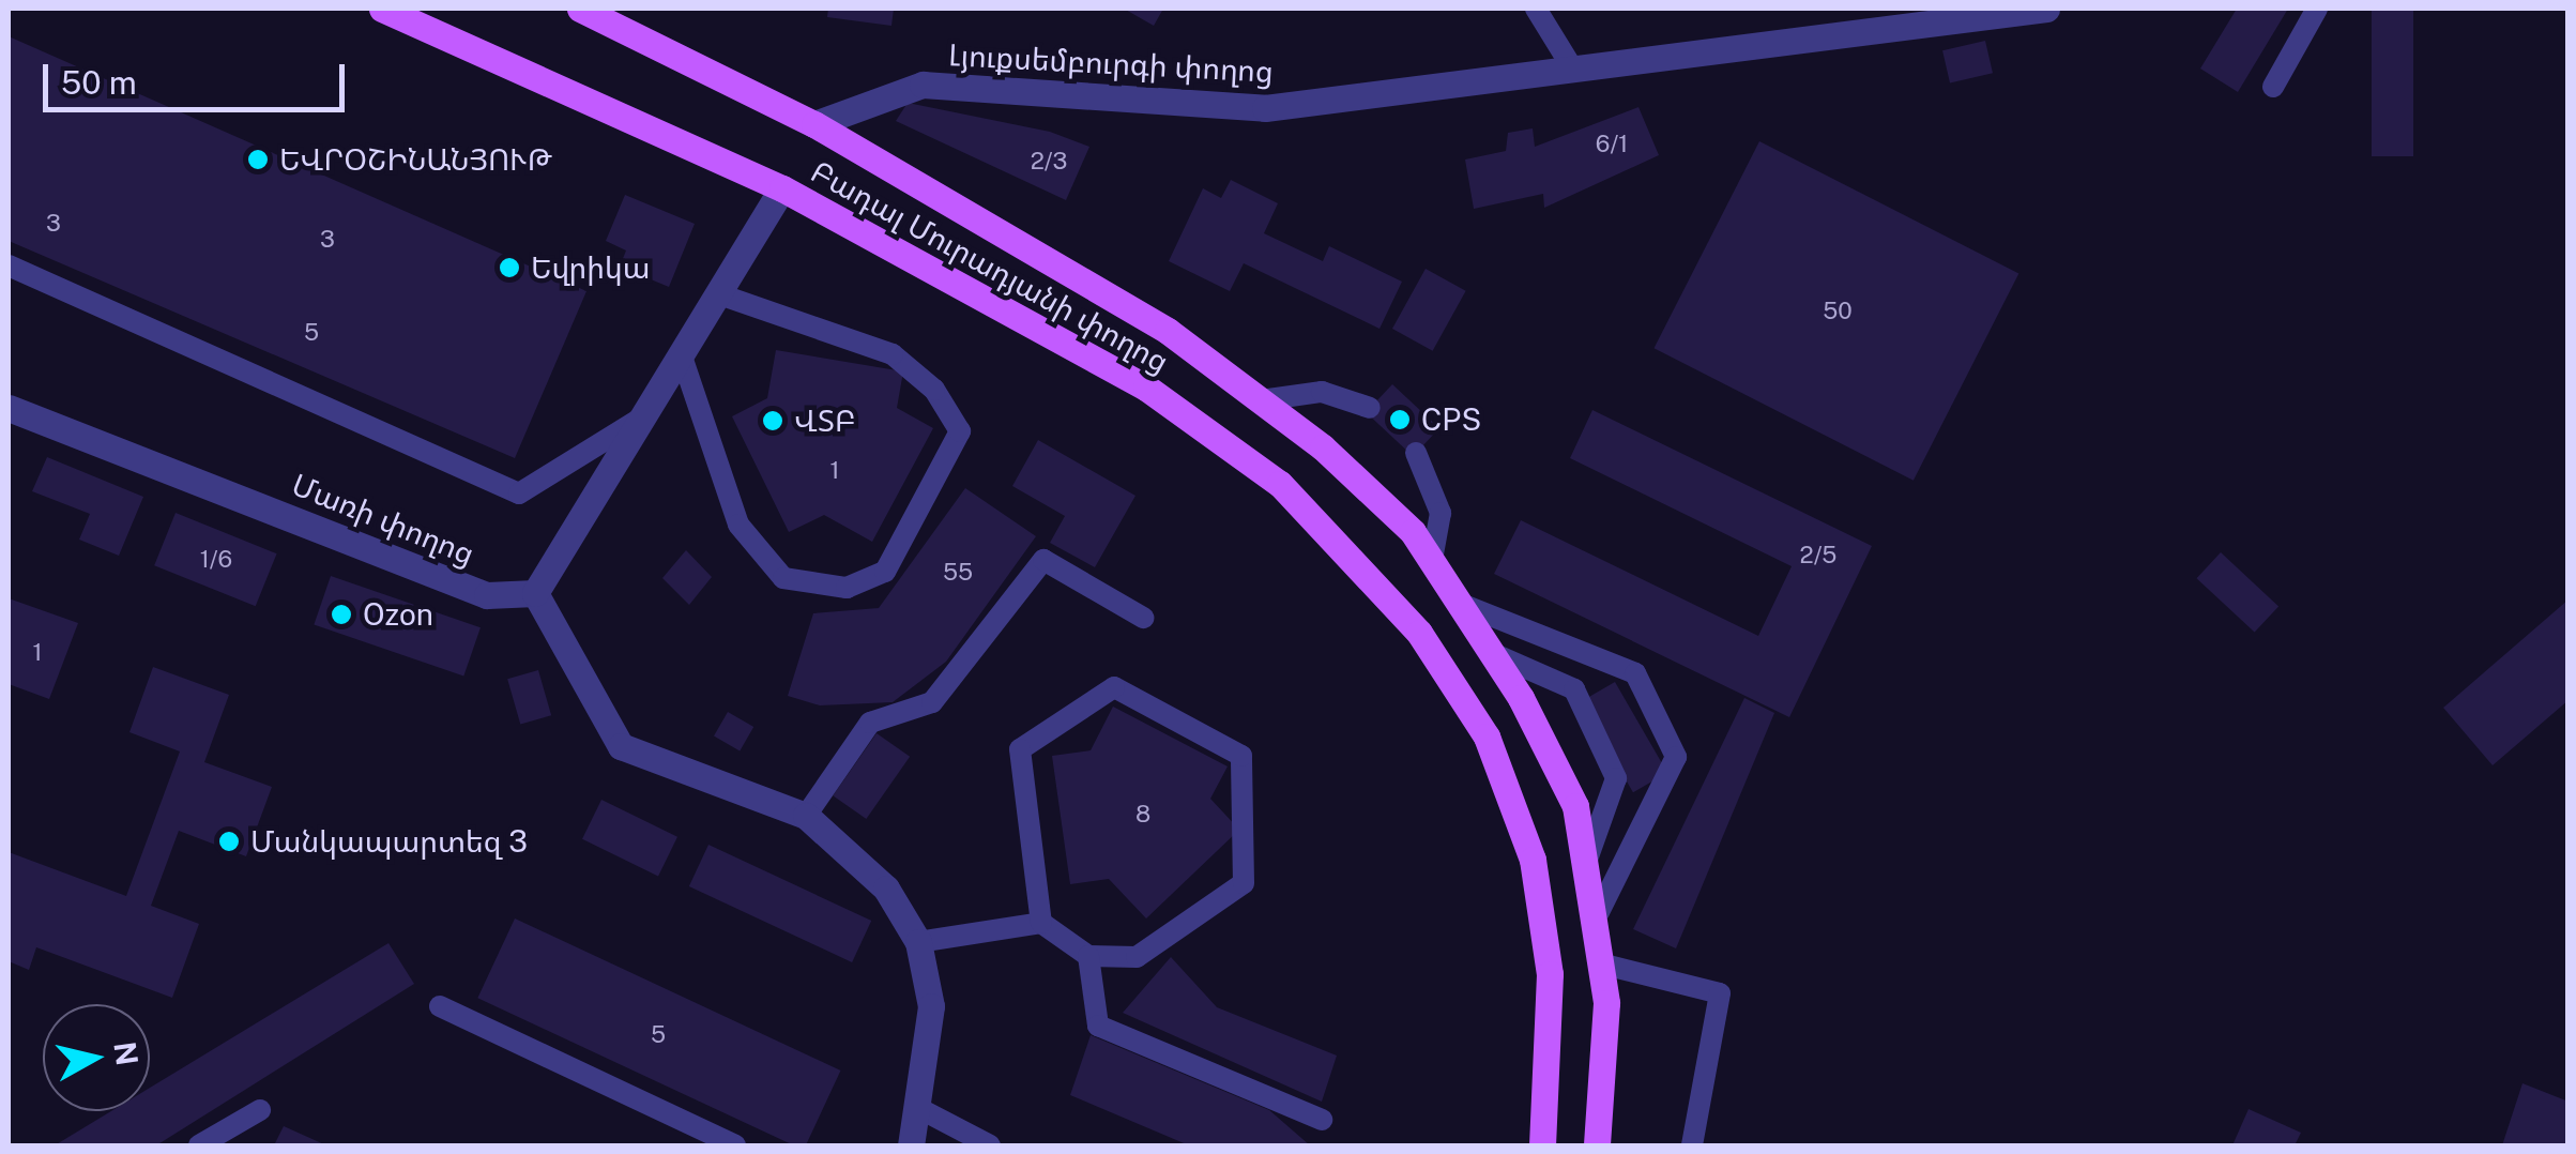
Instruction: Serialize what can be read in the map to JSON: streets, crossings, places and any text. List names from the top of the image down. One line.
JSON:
{"streets":{"main road":["Բադալ Մուրադյանի փողոց"],"street":["Լյուքսեմբուրգի փողոց","Մառի փողոց"]},"crossings":[["Լյուքսեմբուրգի փողոց","Բադալ Մուրադյանի փողոց"]],"places":["ԵՎՐՕՇԻՆԱՆՅՈՒԹ","Եվրիկա","CPS","ՎՏԲ","Ozon","Մանկապարտեզ 3"],"house_numbers":["6/1","2/3","3","3","50","5","1","2/5","1/6","55","1","8","5"],"scale_bar":"50 m","north":"right"}
